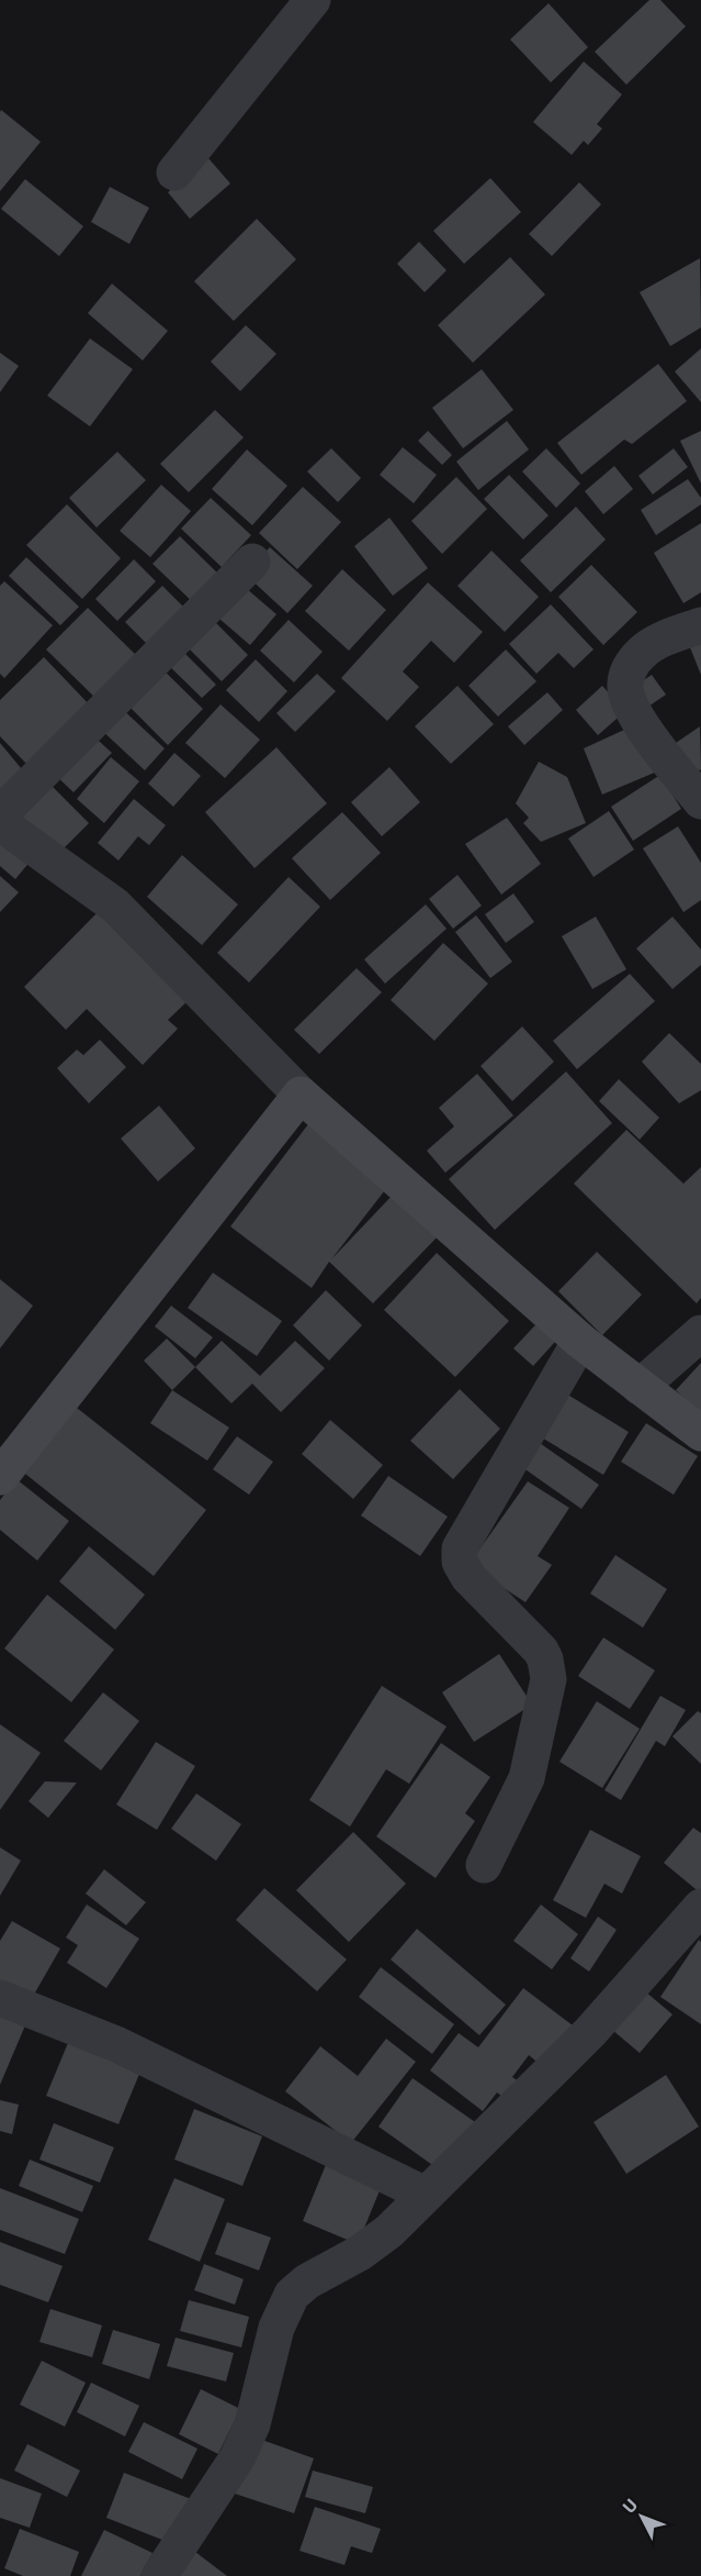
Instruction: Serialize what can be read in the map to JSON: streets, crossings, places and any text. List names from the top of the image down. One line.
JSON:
{"north":"top left"}
